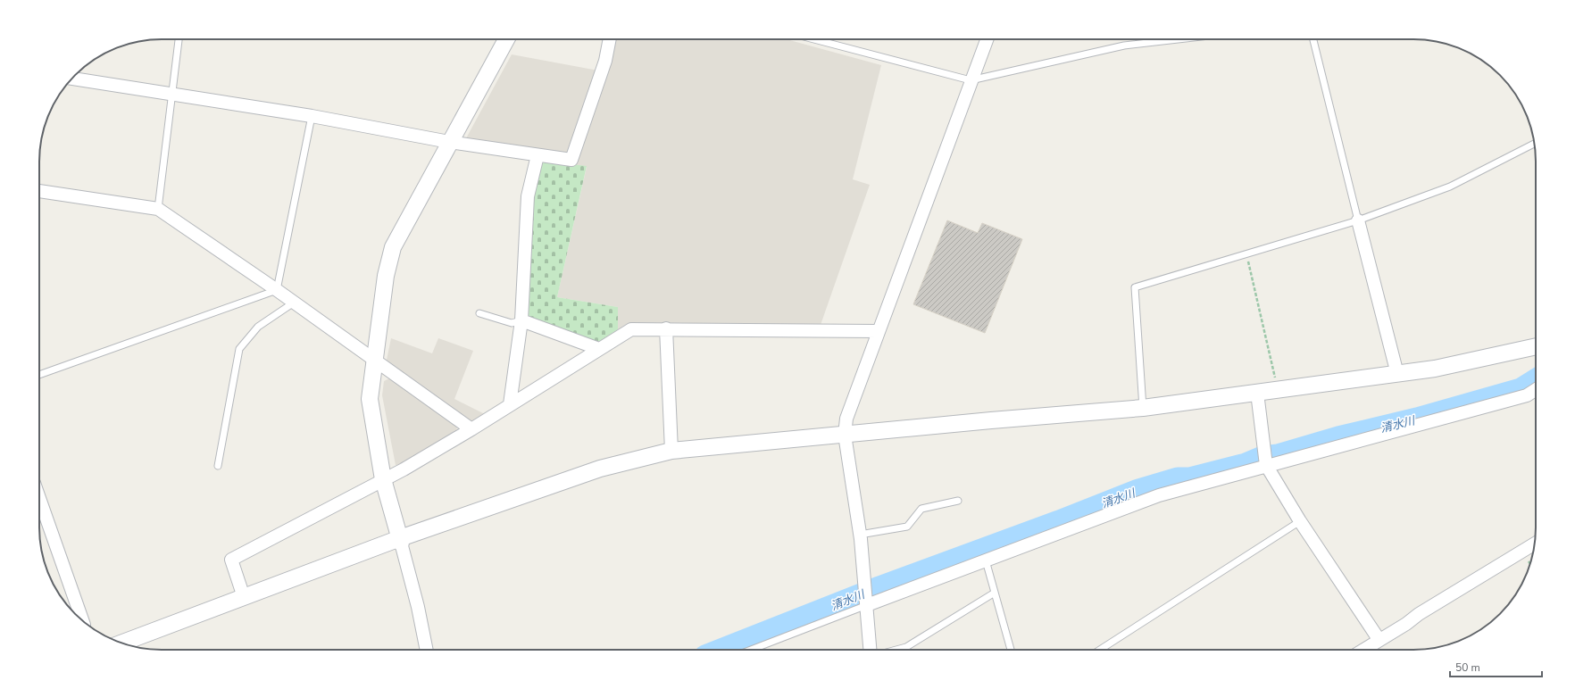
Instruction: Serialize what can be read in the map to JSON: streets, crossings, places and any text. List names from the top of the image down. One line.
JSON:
{"water":["清水川"],"scale_bar":"50 m"}
